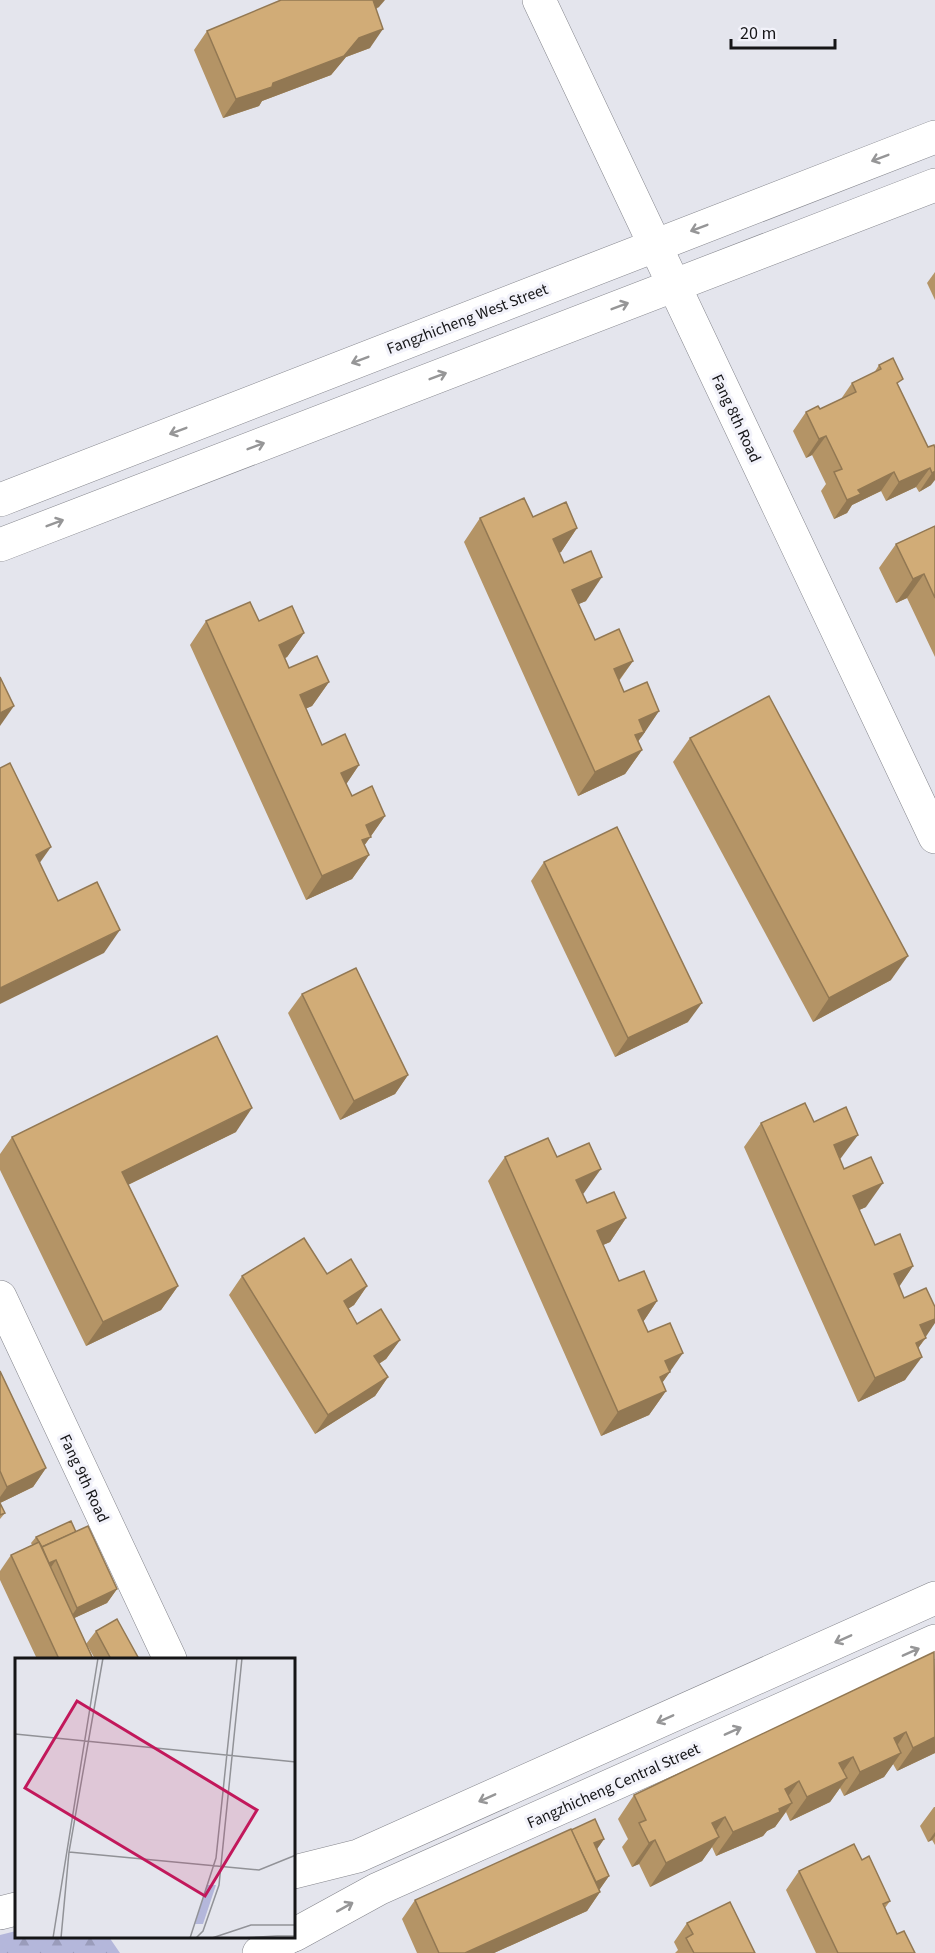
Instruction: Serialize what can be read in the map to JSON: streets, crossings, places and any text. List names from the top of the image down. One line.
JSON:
{"streets":{"street":["Fangzhicheng West Street","Fang 8th Road","Fang 9th Road","Fangzhicheng Central Street"]},"crossings":[["Fangzhicheng West Street","Fang 8th Road"]],"scale_bar":"20 m"}
